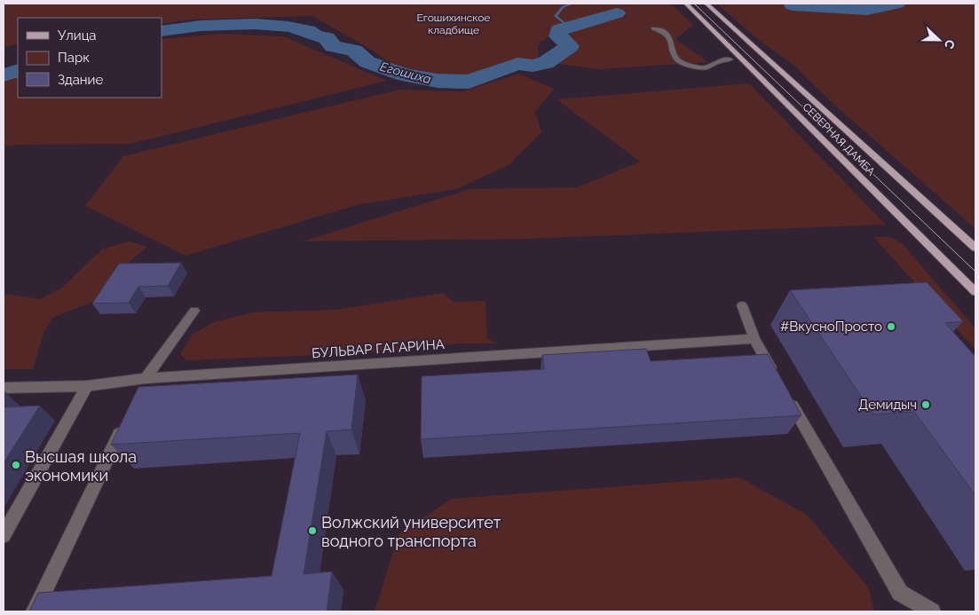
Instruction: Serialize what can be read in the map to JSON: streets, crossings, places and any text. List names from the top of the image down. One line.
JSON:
{"streets":{"main road":["СЕВЕРНАЯ ДАМБА"],"street":["БУЛЬВАР ГАГАРИНА"]},"water":["Егошиха"],"parks":["Егошихинское кладбище"],"places":["#ВкусноПросто","Демидыч","Высшая школа экономики","Волжский университет водного транспорта"],"legend":["Улица","Парк","Здание"],"north":"right"}
